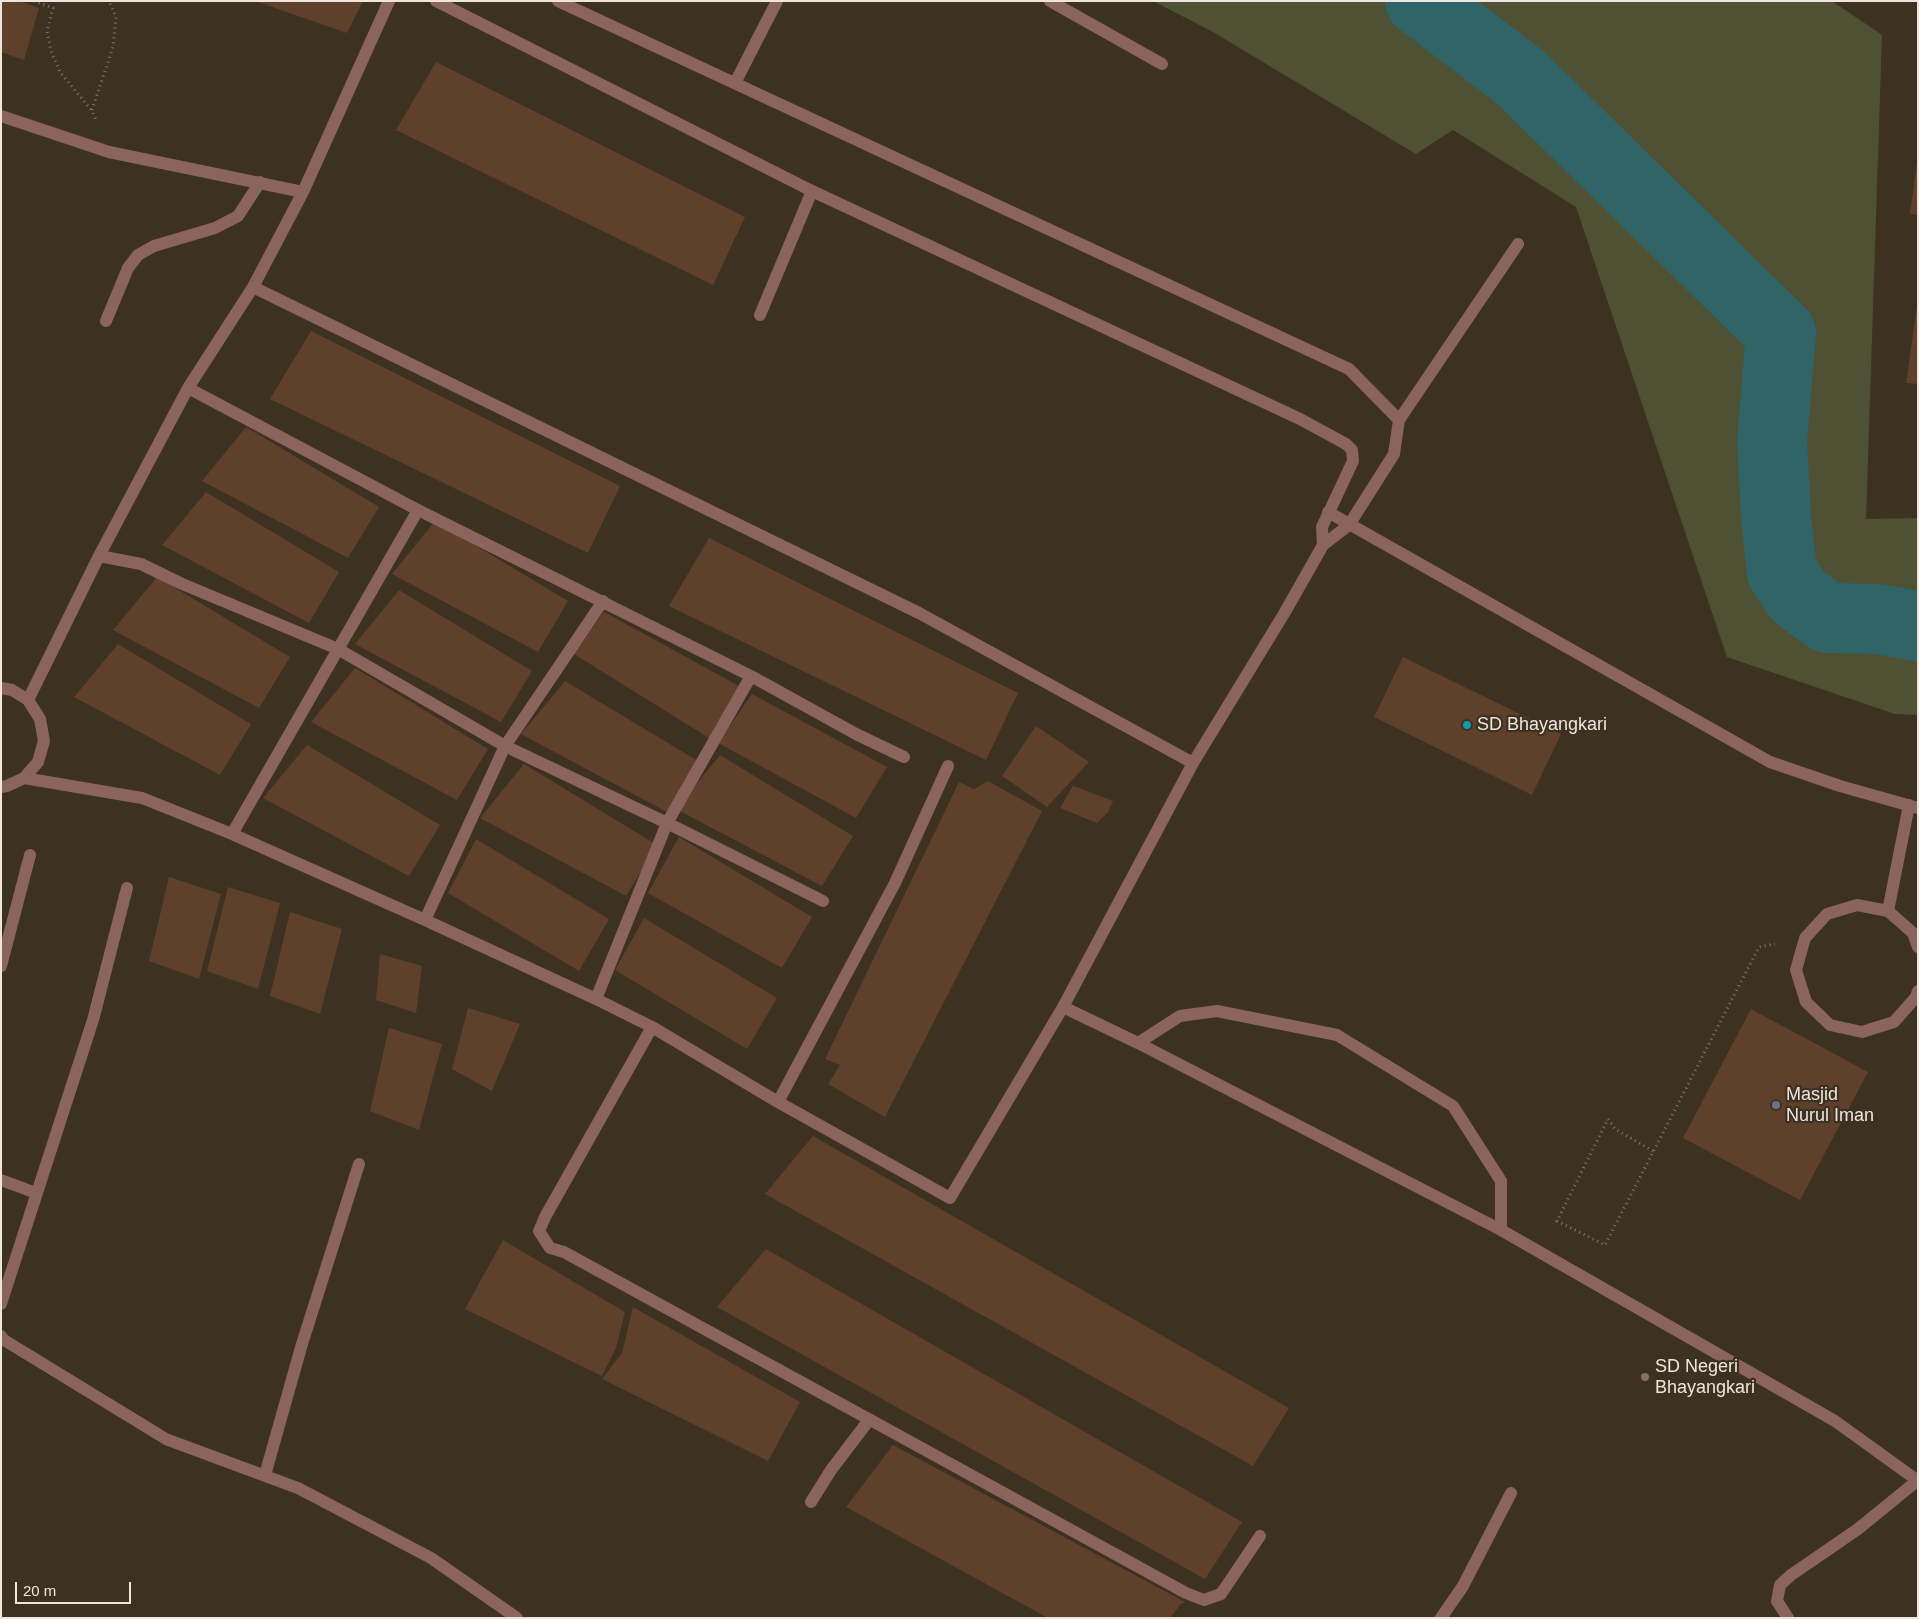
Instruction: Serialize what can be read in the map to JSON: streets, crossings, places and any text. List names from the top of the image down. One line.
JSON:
{"places":["SD Bhayangkari","Masjid Nurul Iman","SD Negeri Bhayangkari"],"scale_bar":"20 m"}
